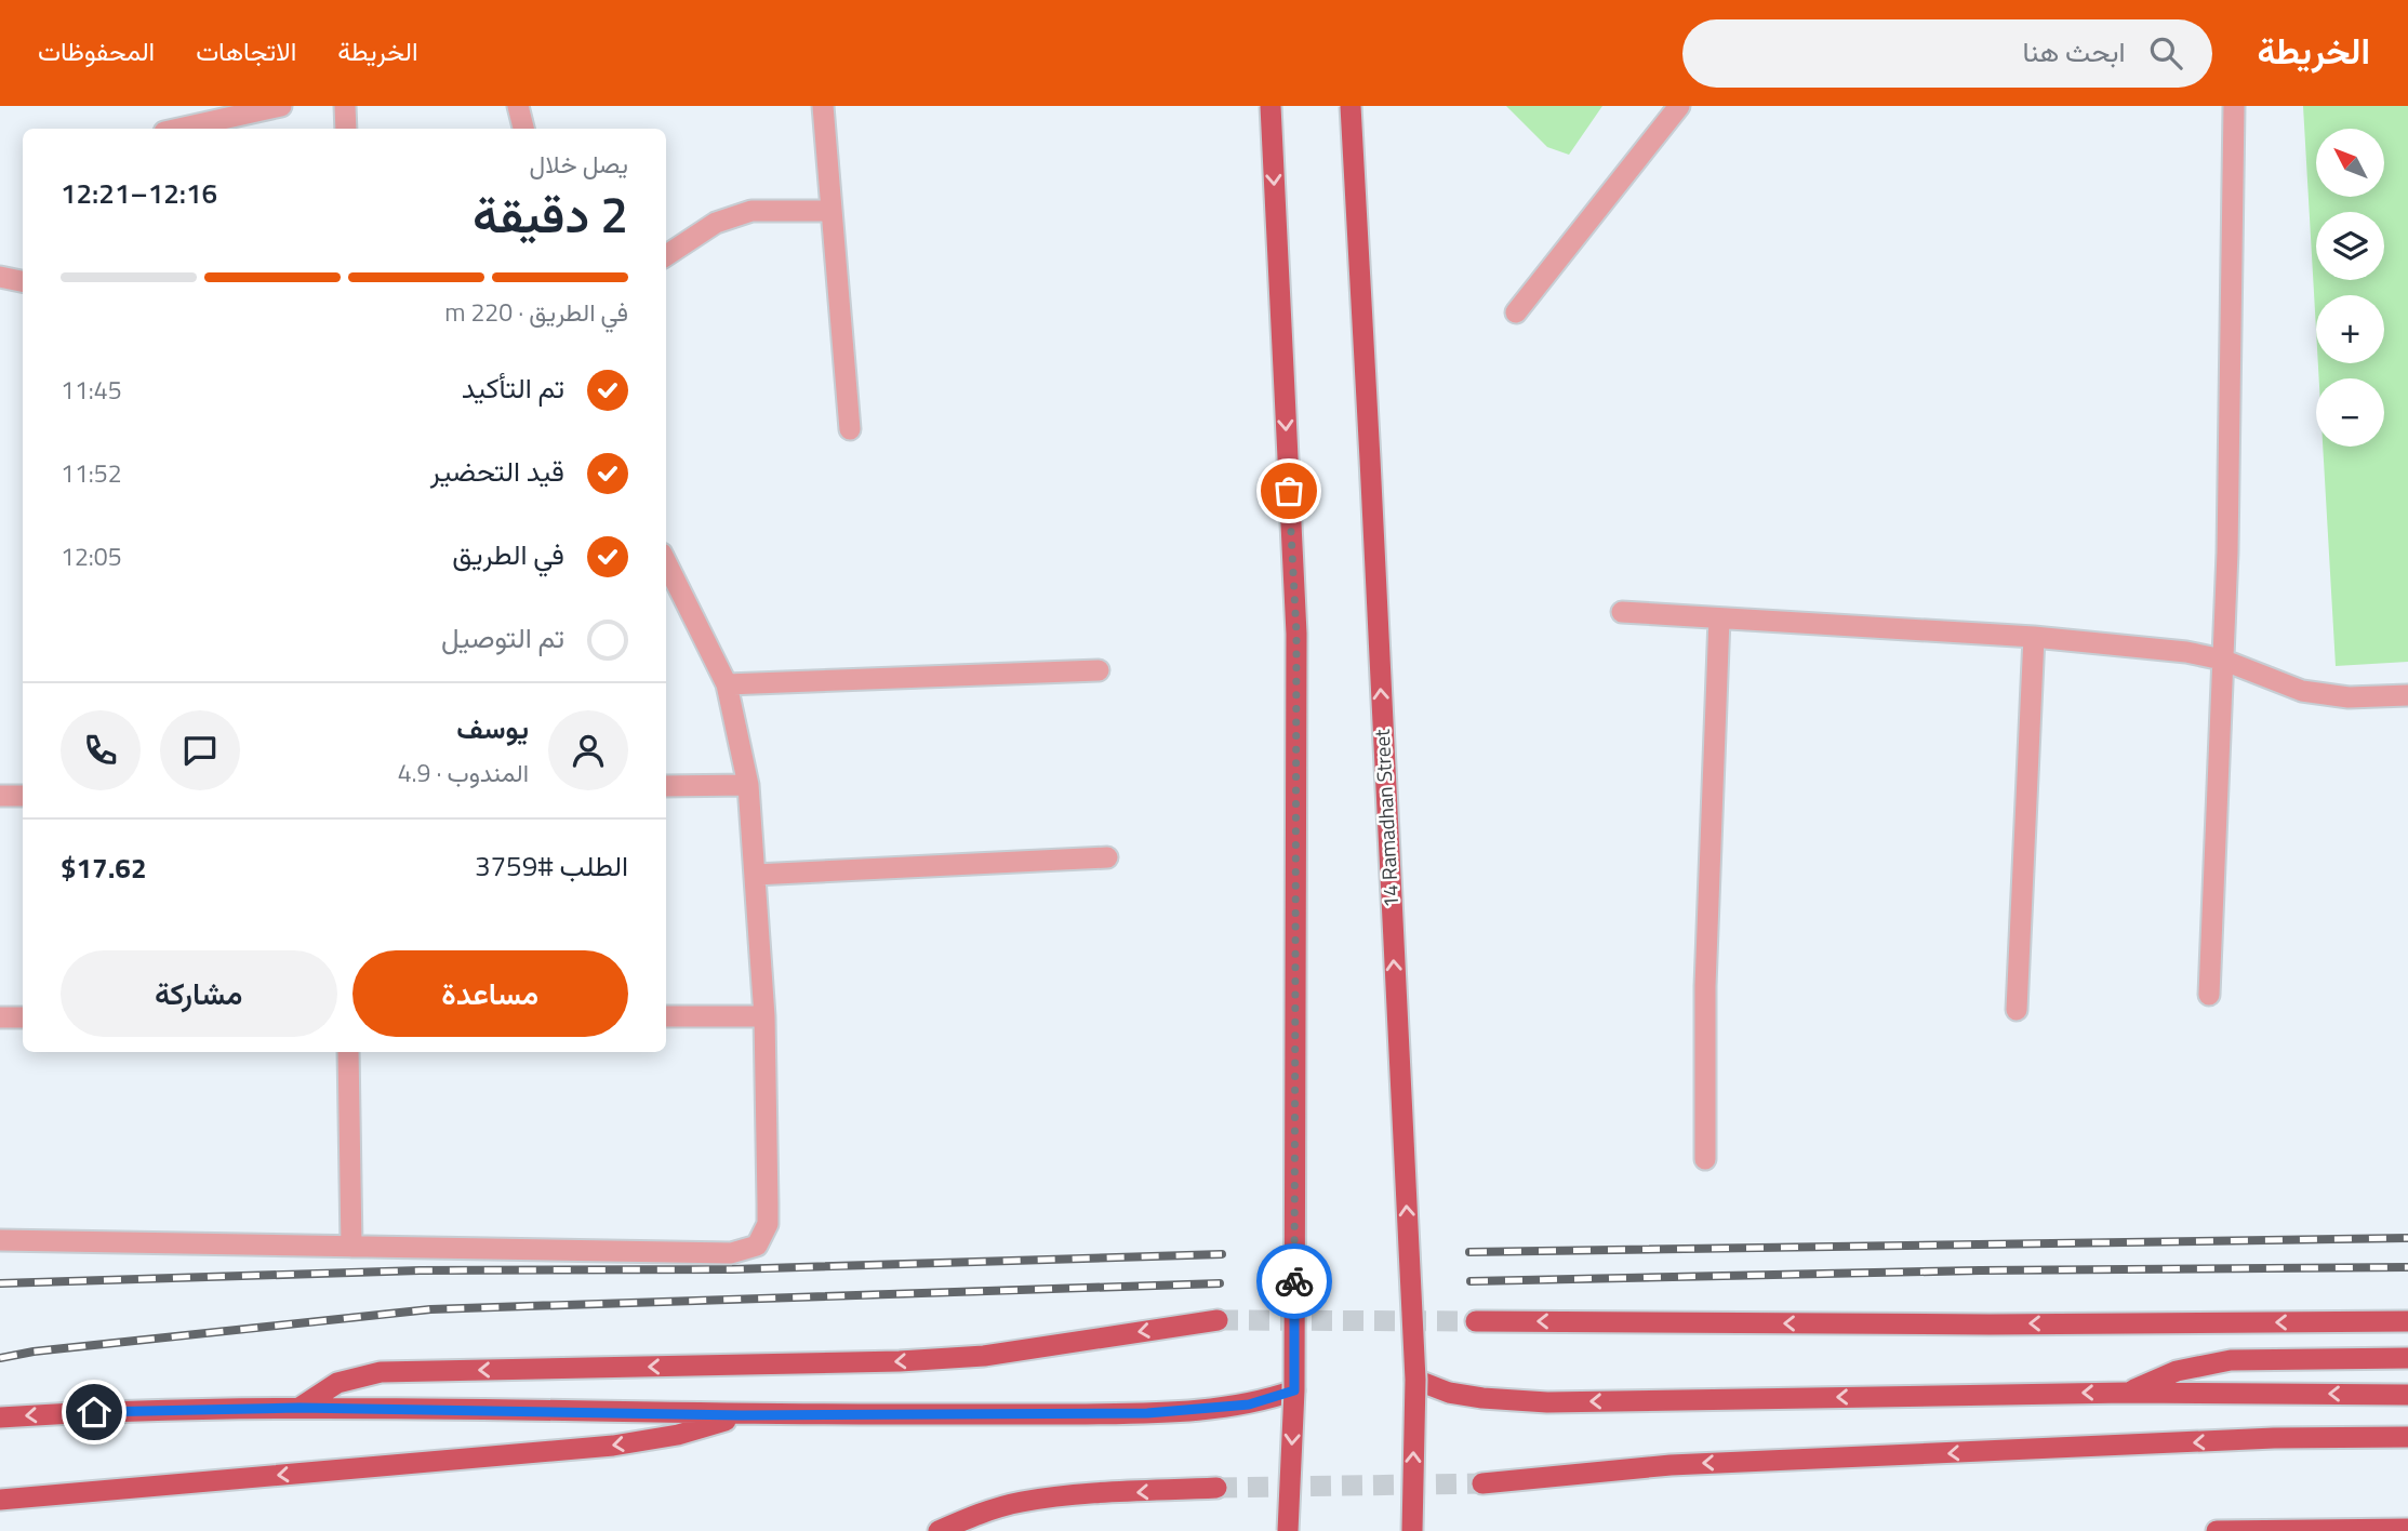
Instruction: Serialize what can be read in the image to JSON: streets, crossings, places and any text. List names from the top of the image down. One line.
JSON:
{"streets":{"main road":["14 Ramadhan Street"]},"north":"top left","page":{"header":"الخريطة","search":"ابحث هنا","nav":["الخريطة","الاتجاهات","المحفوظات"],"map_buttons":["+","−"],"heading":["2 دقيقة","يصل خلال","12:16–12:21"],"panel":["يوسف","المندوب · 4.9","الطلب #3759","$17.62"],"bar":"في الطريق · 220 m","list":[["تم التأكيد","11:45"],["قيد التحضير","11:52"],["في الطريق","12:05"],"تم التوصيل"],"buttons":["مساعدة","مشاركة"]}}
